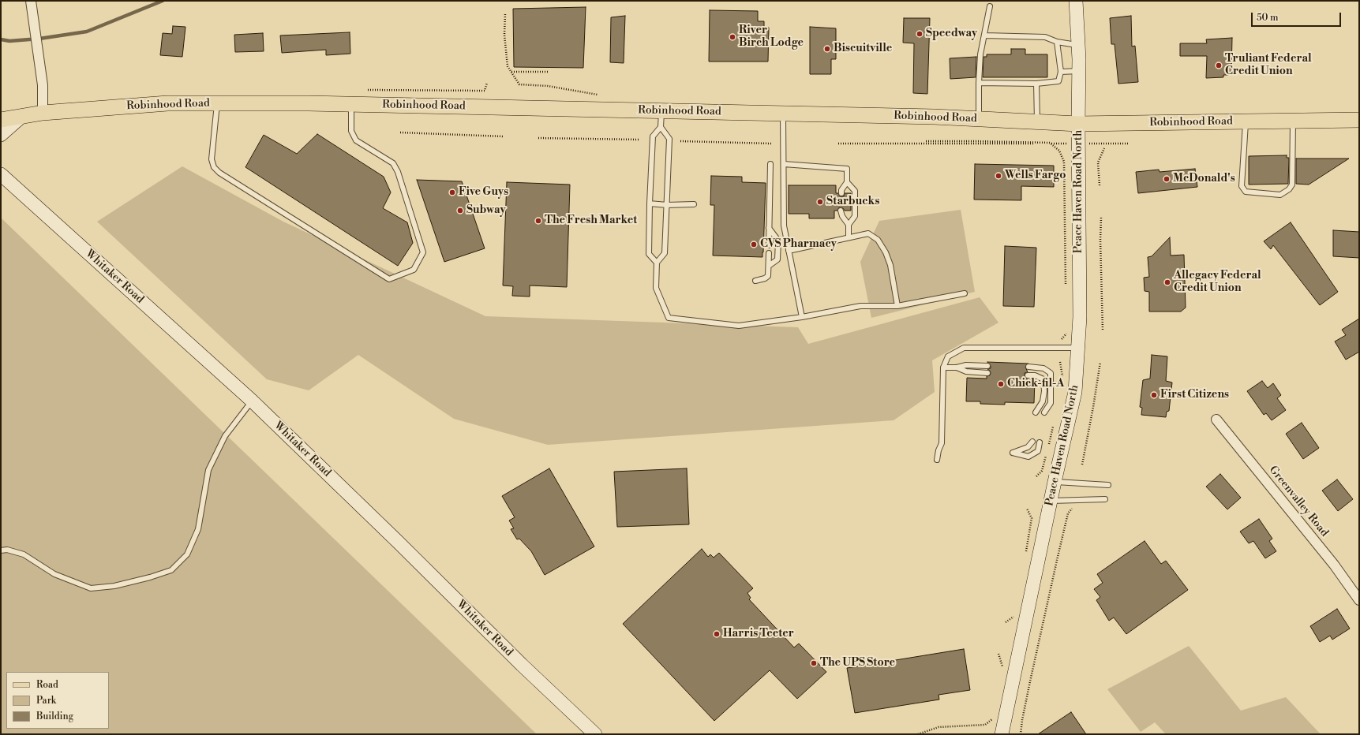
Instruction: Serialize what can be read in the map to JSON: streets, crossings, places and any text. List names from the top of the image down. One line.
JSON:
{"streets":{"main road":["Robinhood Road"],"street":["Peace Haven Road North","Whitaker Road","Greenvalley Road"]},"crossings":[["Robinhood Road","Peace Haven Road North"]],"places":["Speedway","River Birch Lodge","Biscuitville","Truliant Federal Credit Union","Wells Fargo","McDonald's","Five Guys","Starbucks","Subway","The Fresh Market","CVS Pharmacy","Allegacy Federal Credit Union","Chick-fil-A","First Citizens","Harris Teeter","The UPS Store"],"legend":["Road","Park","Building"],"scale_bar":"50 m"}
